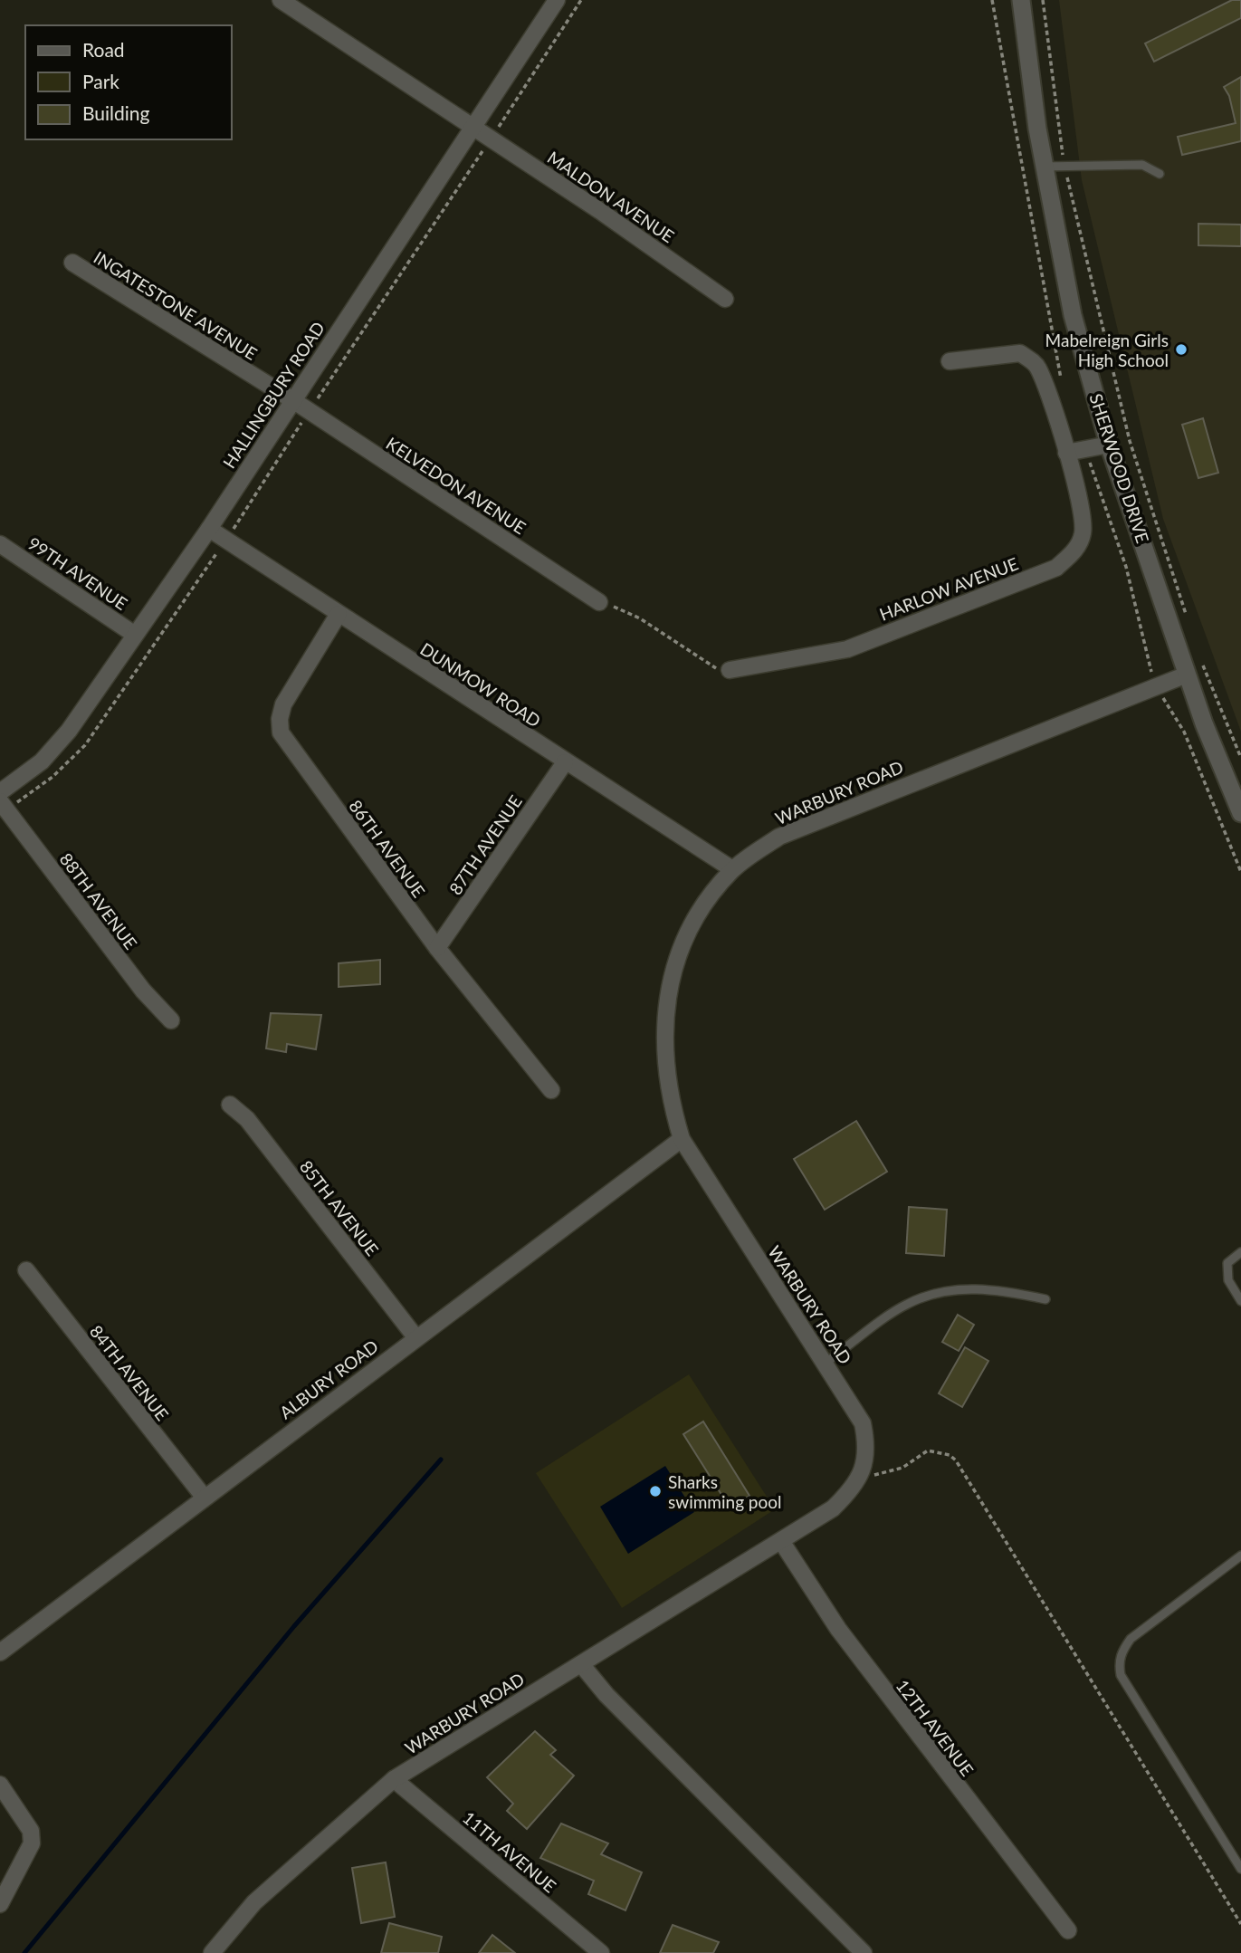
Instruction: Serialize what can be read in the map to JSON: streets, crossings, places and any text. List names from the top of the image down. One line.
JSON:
{"streets":{"street":["MALDON AVENUE","INGATESTONE AVENUE","HALLINGBURY ROAD","SHERWOOD DRIVE","KELVEDON AVENUE","99TH AVENUE","HARLOW AVENUE","DUNMOW ROAD","WARBURY ROAD","87TH AVENUE","86TH AVENUE","88TH AVENUE","85TH AVENUE","84TH AVENUE","ALBURY ROAD","12TH AVENUE","11TH AVENUE"]},"crossings":[["MALDON AVENUE","HALLINGBURY ROAD"],["INGATESTONE AVENUE","HALLINGBURY ROAD"],["INGATESTONE AVENUE","KELVEDON AVENUE"],["HALLINGBURY ROAD","KELVEDON AVENUE"],["HALLINGBURY ROAD","99TH AVENUE"],["HALLINGBURY ROAD","DUNMOW ROAD"],["SHERWOOD DRIVE","WARBURY ROAD"],["DUNMOW ROAD","WARBURY ROAD"],["DUNMOW ROAD","87TH AVENUE"],["DUNMOW ROAD","86TH AVENUE"],["WARBURY ROAD","ALBURY ROAD"],["WARBURY ROAD","12TH AVENUE"],["WARBURY ROAD","11TH AVENUE"],["87TH AVENUE","86TH AVENUE"],["85TH AVENUE","ALBURY ROAD"],["84TH AVENUE","ALBURY ROAD"]],"places":["Mabelreign Girls High School","Sharks swimming pool"],"legend":["Road","Park","Building"]}
